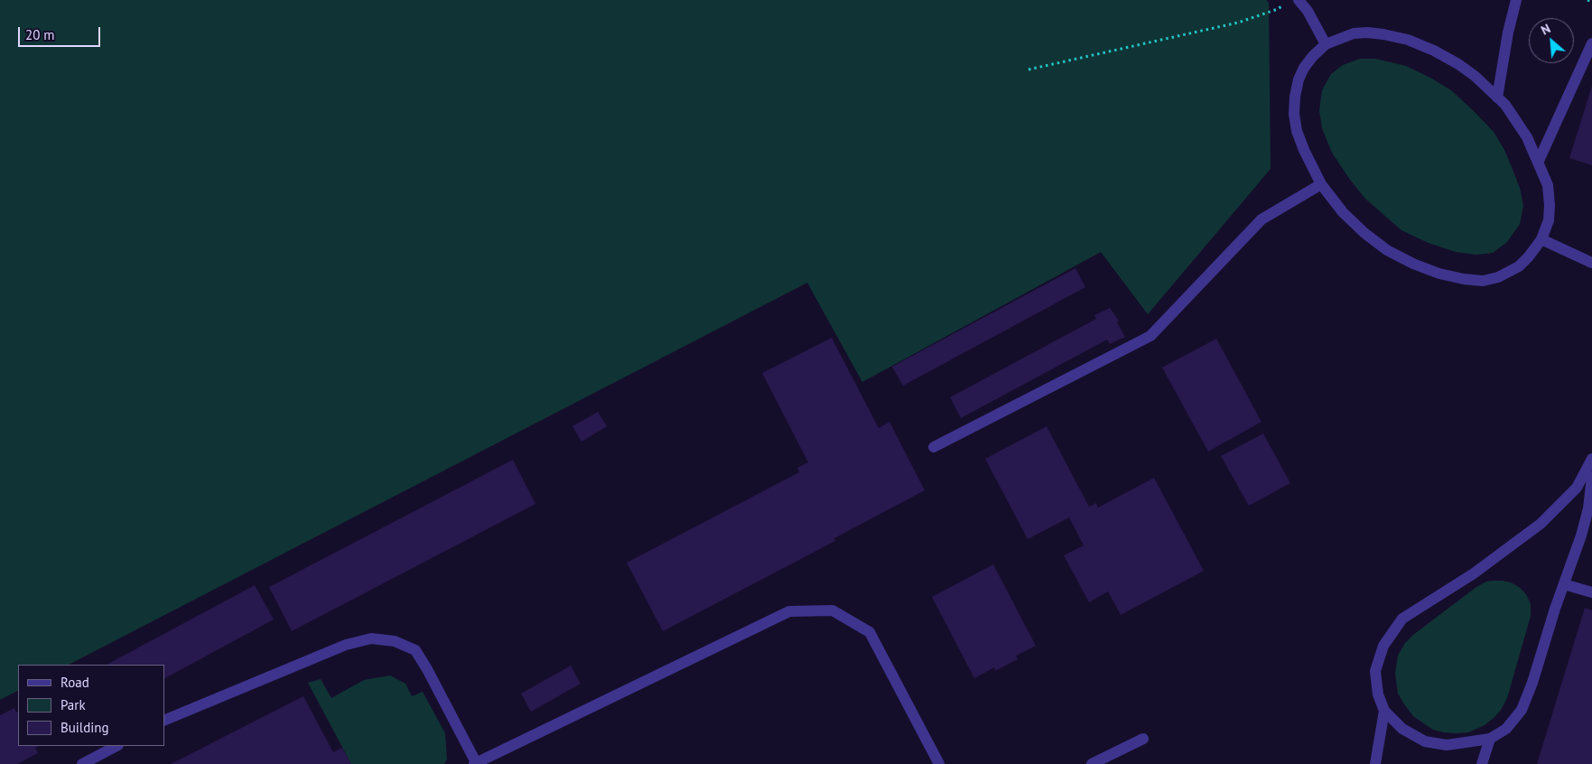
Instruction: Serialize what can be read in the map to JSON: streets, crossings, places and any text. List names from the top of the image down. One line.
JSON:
{"legend":["Road","Park","Building"],"scale_bar":"20 m","north":"top left"}
